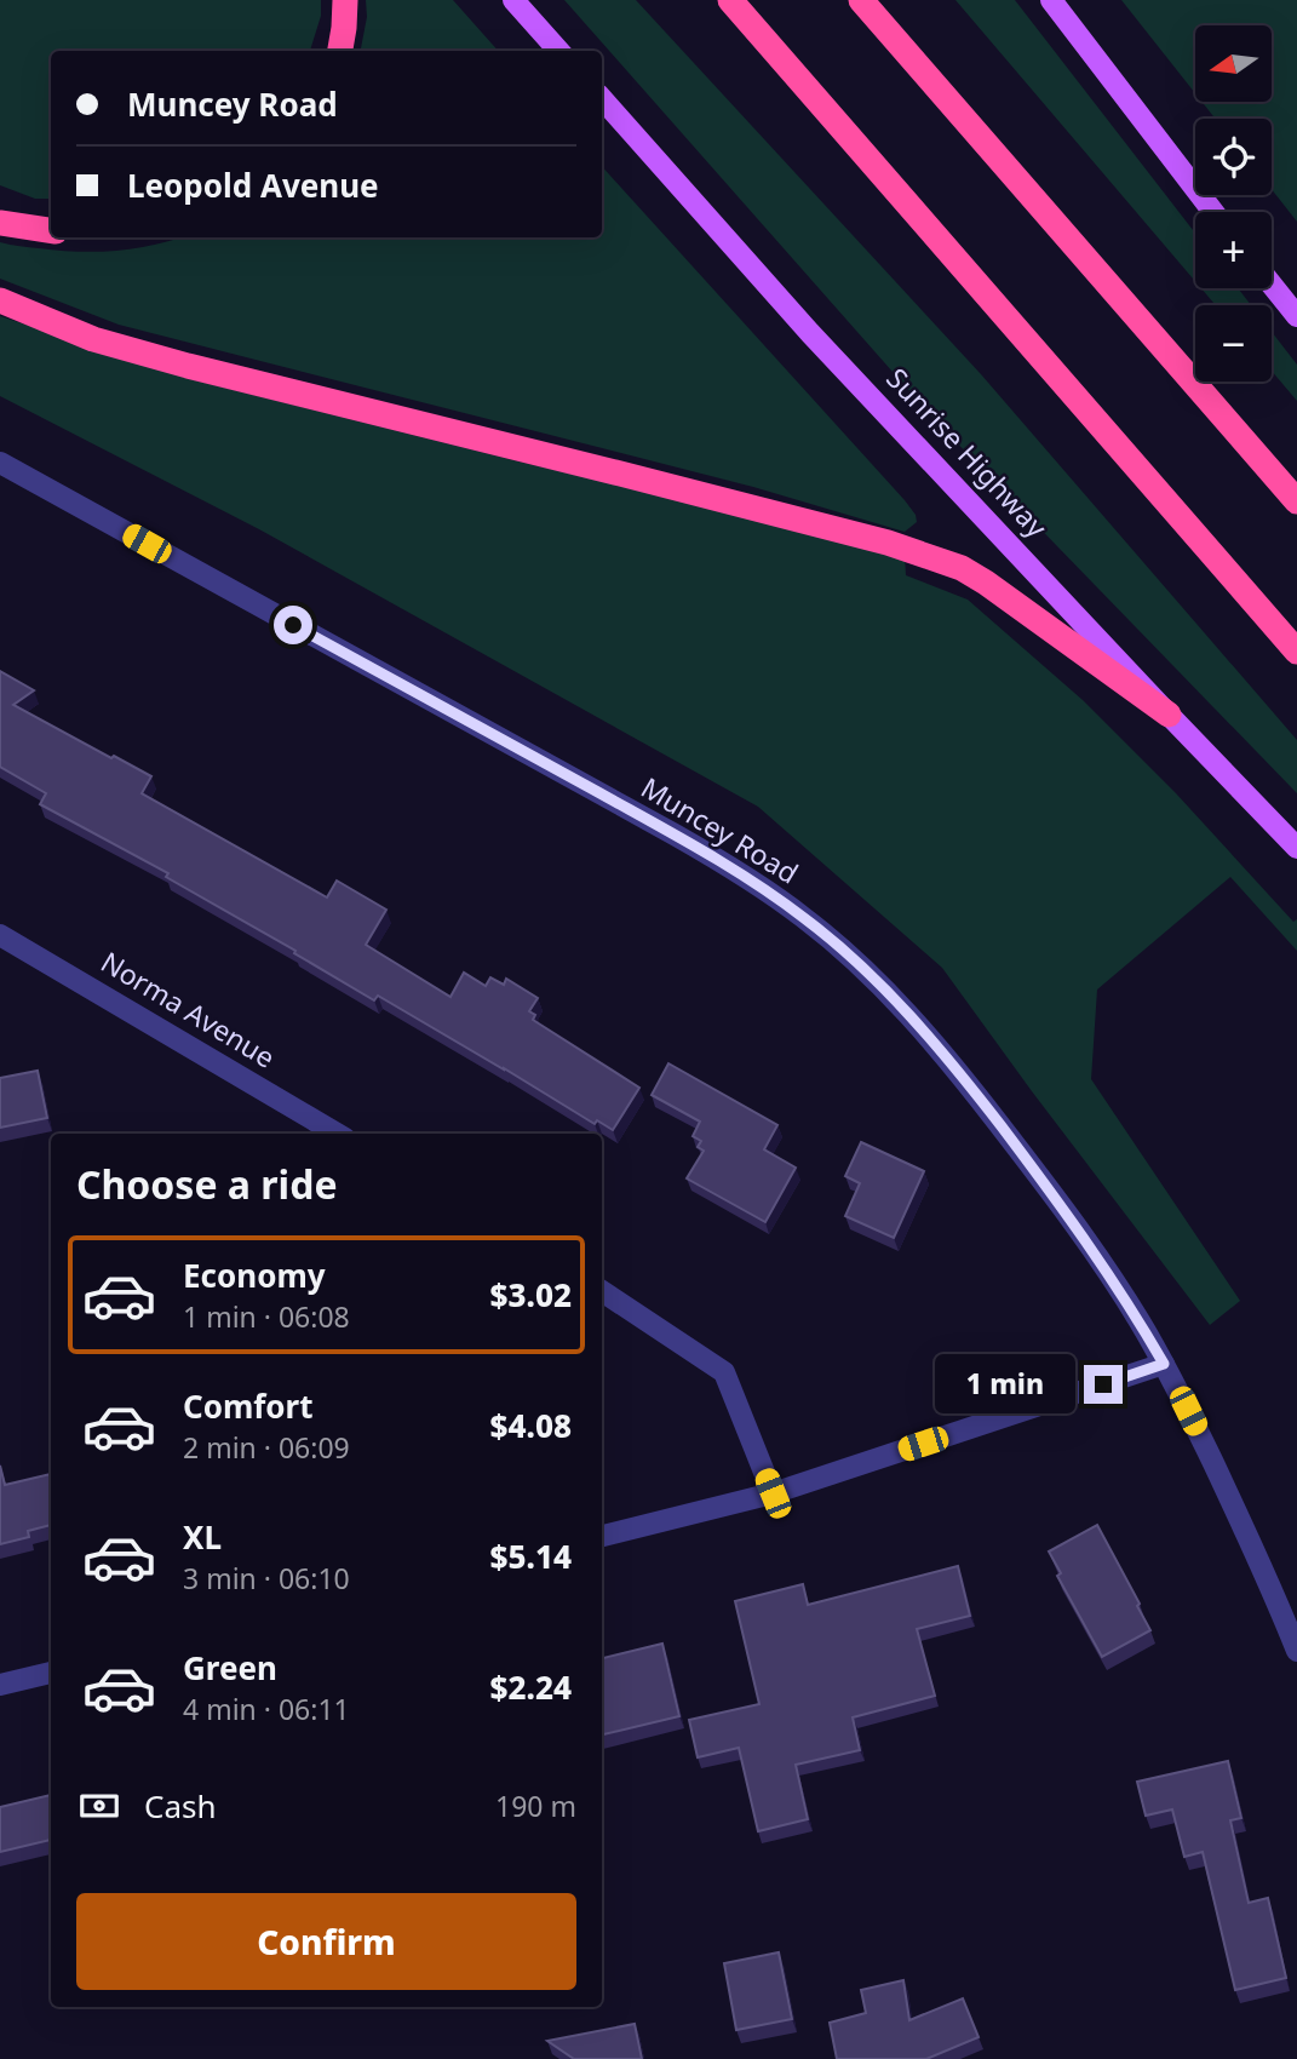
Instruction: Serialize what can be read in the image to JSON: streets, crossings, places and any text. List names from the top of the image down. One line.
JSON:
{"streets":{"main road":["Sunrise Highway"],"street":["Muncey Road","Norma Avenue"]},"north":"left","page":{"map_buttons":["+","−"],"banner":["Muncey Road","Leopold Avenue"],"heading":"Choose a ride","list":[{"name":"Economy","note":"1 min · 06:08","value":"$3.02"},{"name":"Comfort","note":"2 min · 06:09","value":"$4.08"},{"name":"XL","note":"3 min · 06:10","value":"$5.14"},{"name":"Green","note":"4 min · 06:11","value":"$2.24"}],"bubble":"1 min","pay":["Cash","190 m"],"buttons":"Confirm"}}
